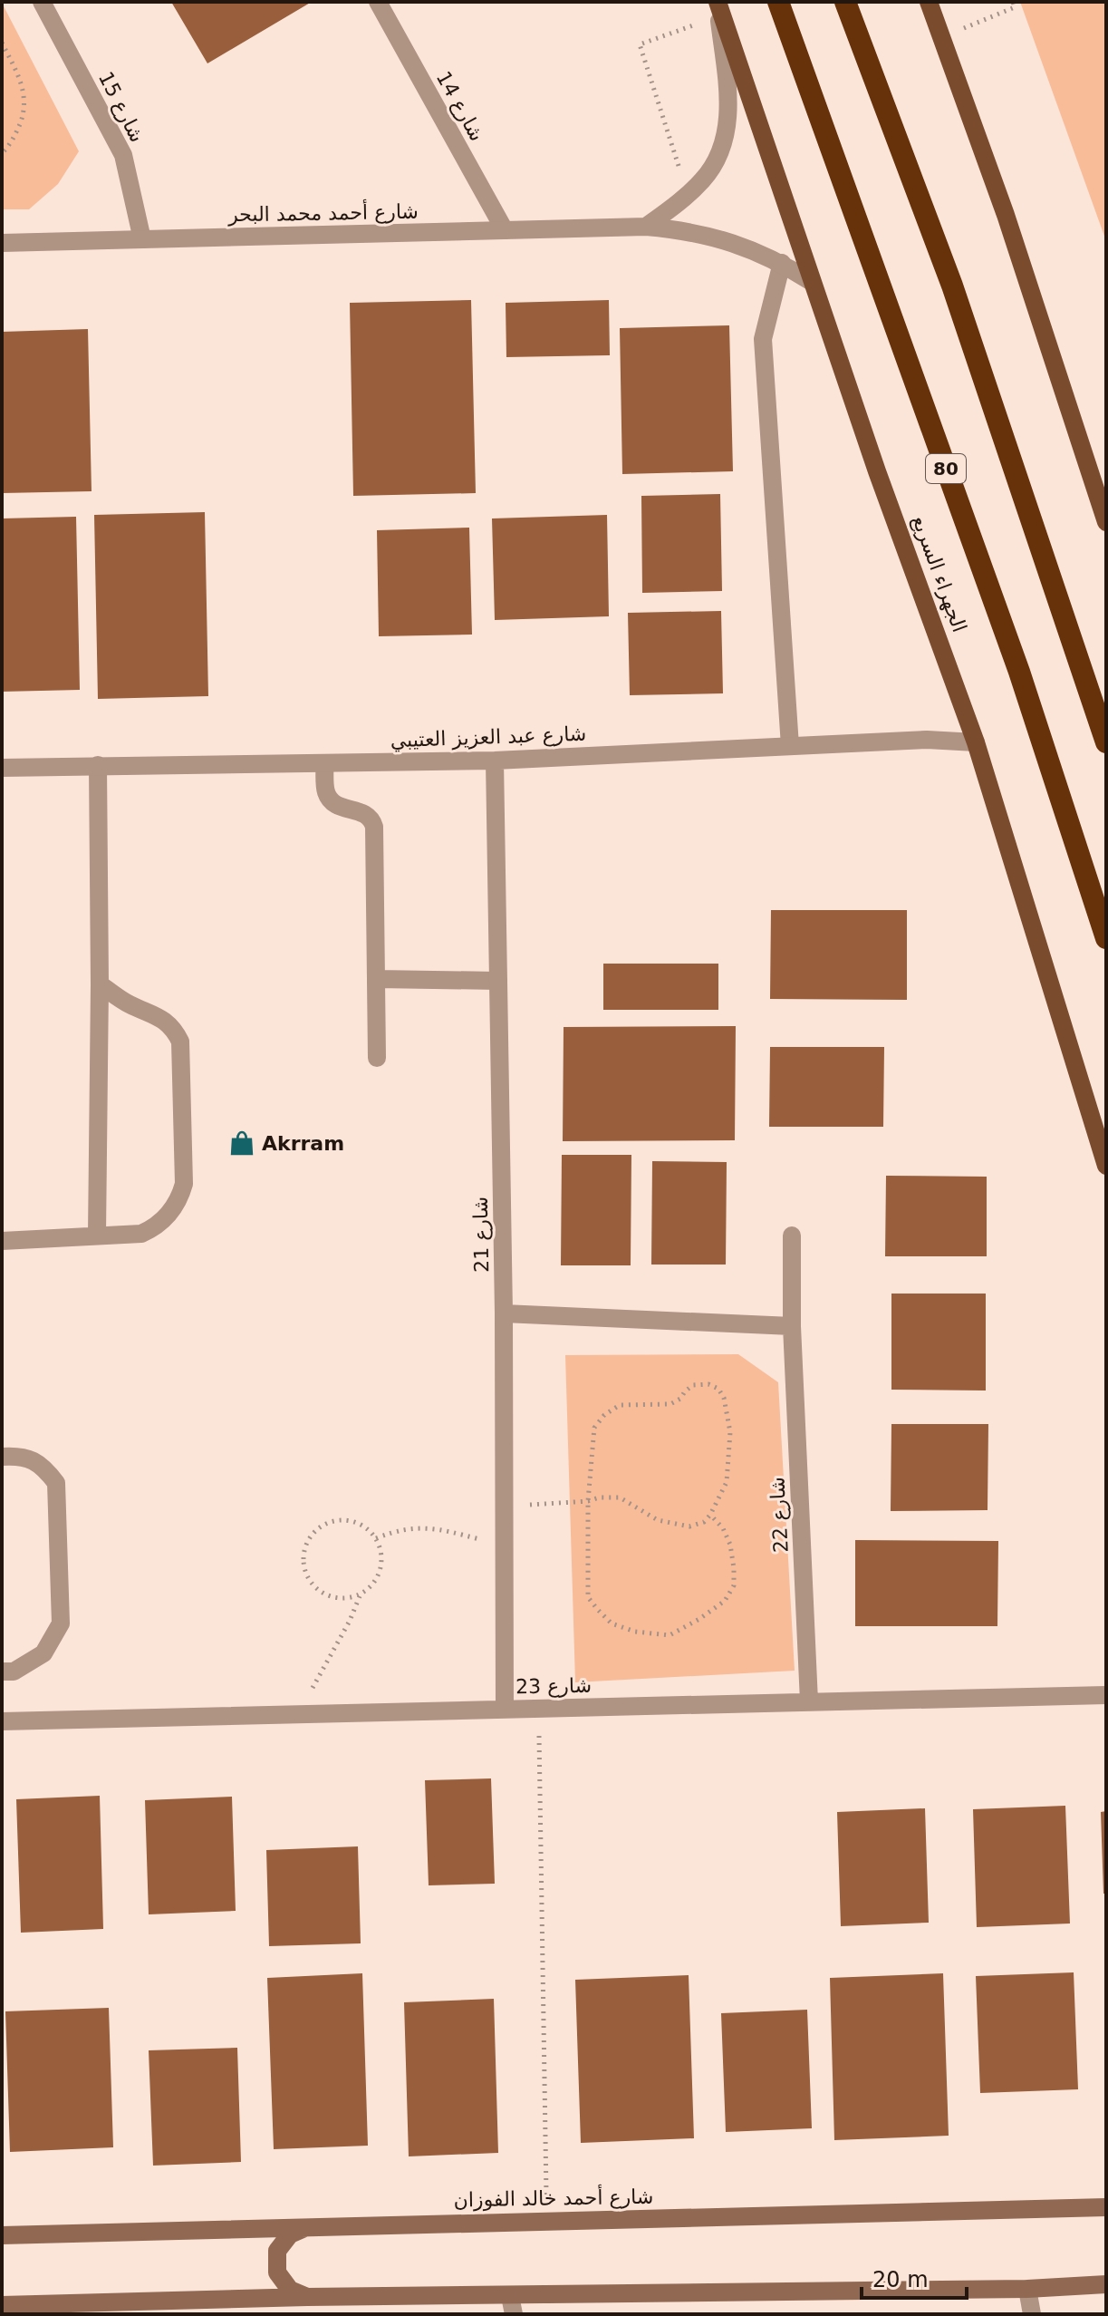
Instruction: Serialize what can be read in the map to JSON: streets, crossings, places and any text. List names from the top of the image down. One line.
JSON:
{"streets":{"highway":["80","الجهراء السريع"],"main road":["شارع أحمد خالد الفوزان"],"street":["شارع 14","شارع 15","شارع أحمد محمد البحر","شارع عبد العزيز العتيبي","شارع 21","شارع 22","شارع 23"]},"crossings":[["شارع 14","شارع أحمد محمد البحر"],["شارع 15","شارع أحمد محمد البحر"],["شارع أحمد محمد البحر","الجهراء السريع"],["الجهراء السريع","شارع عبد العزيز العتيبي"],["شارع عبد العزيز العتيبي","شارع 21"],["شارع 21","شارع 23"],["شارع 22","شارع 23"]],"places":{"shop":["Akrram"]},"scale_bar":"20 m"}
